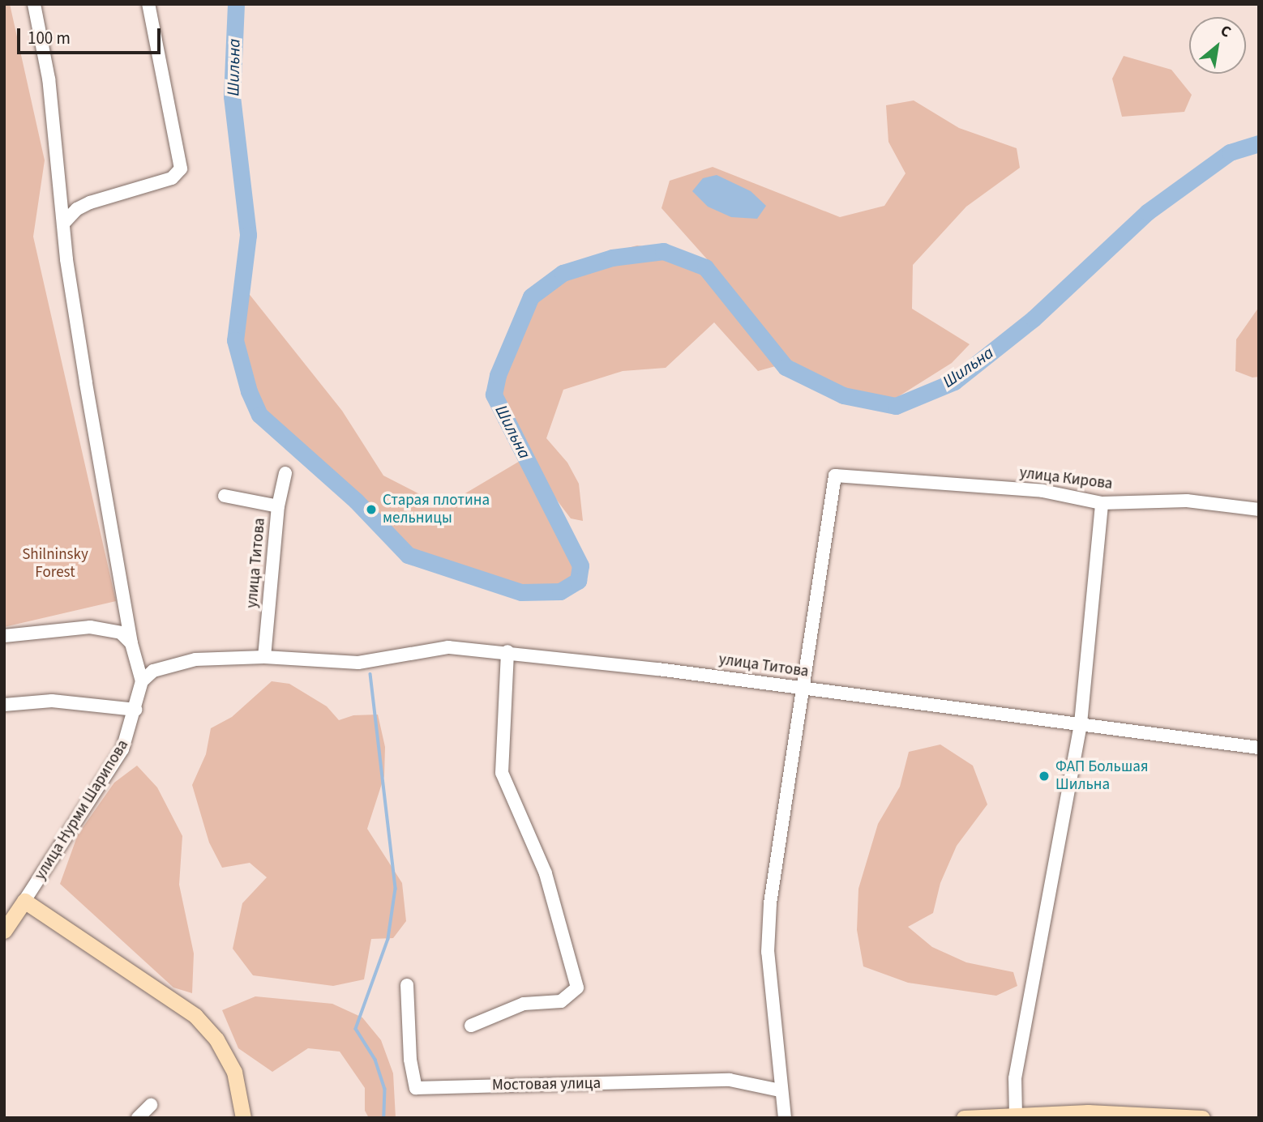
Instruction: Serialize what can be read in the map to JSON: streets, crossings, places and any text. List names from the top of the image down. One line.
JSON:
{"streets":{"main road":["улица Нурми Шарипова"],"street":["улица Кирова","улица Титова","Мостовая улица"]},"crossings":[["улица Кирова","улица Титова"],["улица Титова","улица Нурми Шарипова"]],"water":["Шильна"],"parks":["Shilninsky Forest"],"places":["Старая плотина мельницы","ФАП Большая Шильна"],"scale_bar":"100 m","north":"top right"}
